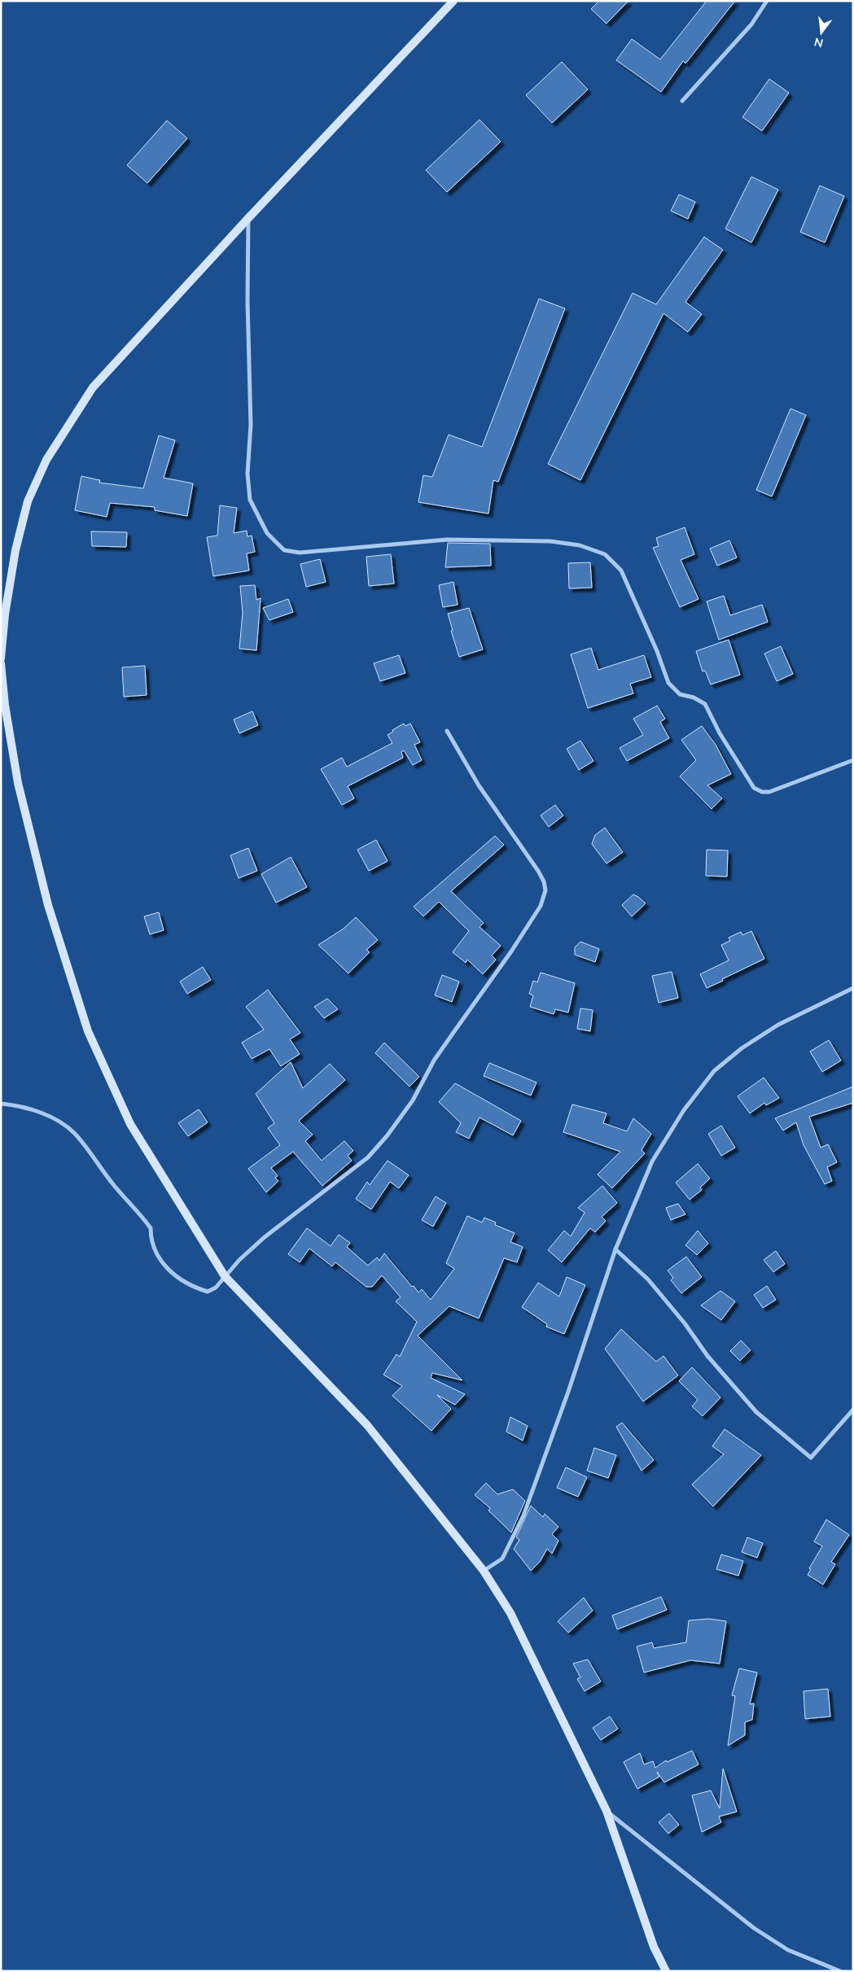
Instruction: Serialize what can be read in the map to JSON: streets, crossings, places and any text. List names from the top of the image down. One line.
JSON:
{"north":"bottom"}
